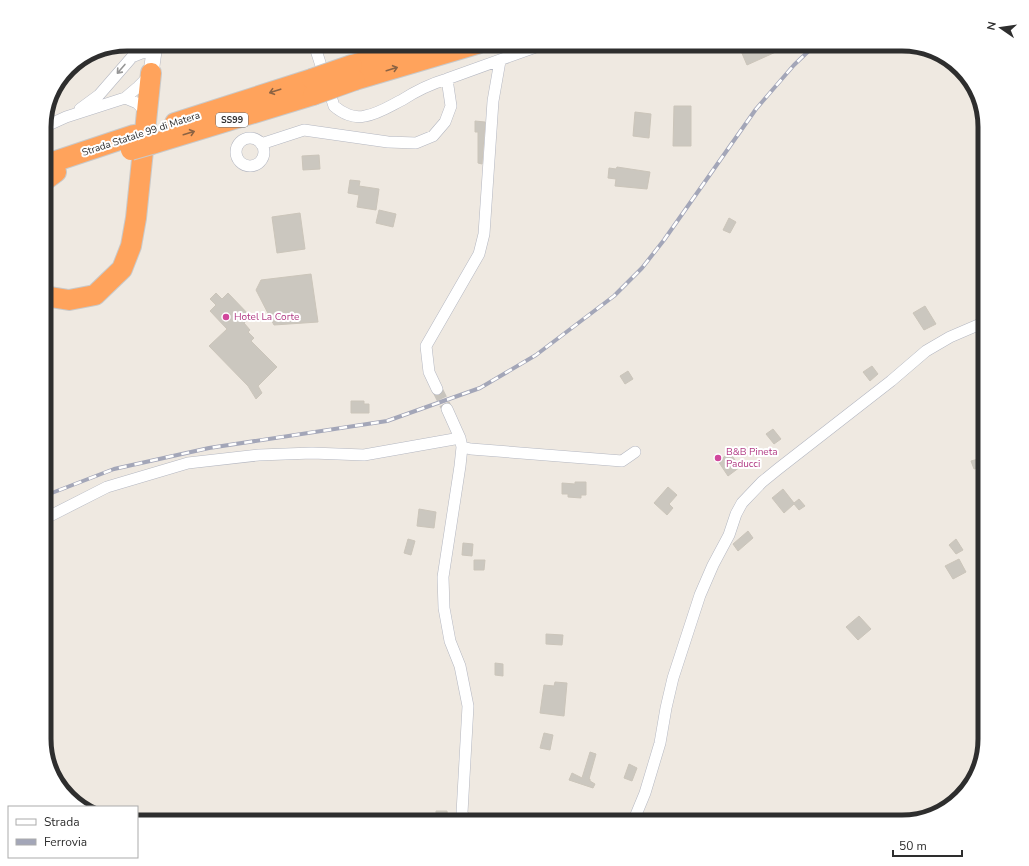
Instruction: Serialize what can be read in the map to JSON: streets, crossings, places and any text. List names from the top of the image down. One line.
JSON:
{"streets":{"highway":["SS99","Strada Statale 99 di Matera"]},"crossings":[["SS99","Strada Statale 99 di Matera"]],"places":["Hotel La Corte","B&B Pineta Paducci"],"legend":["Strada","Ferrovia"],"scale_bar":"50 m","north":"left"}
